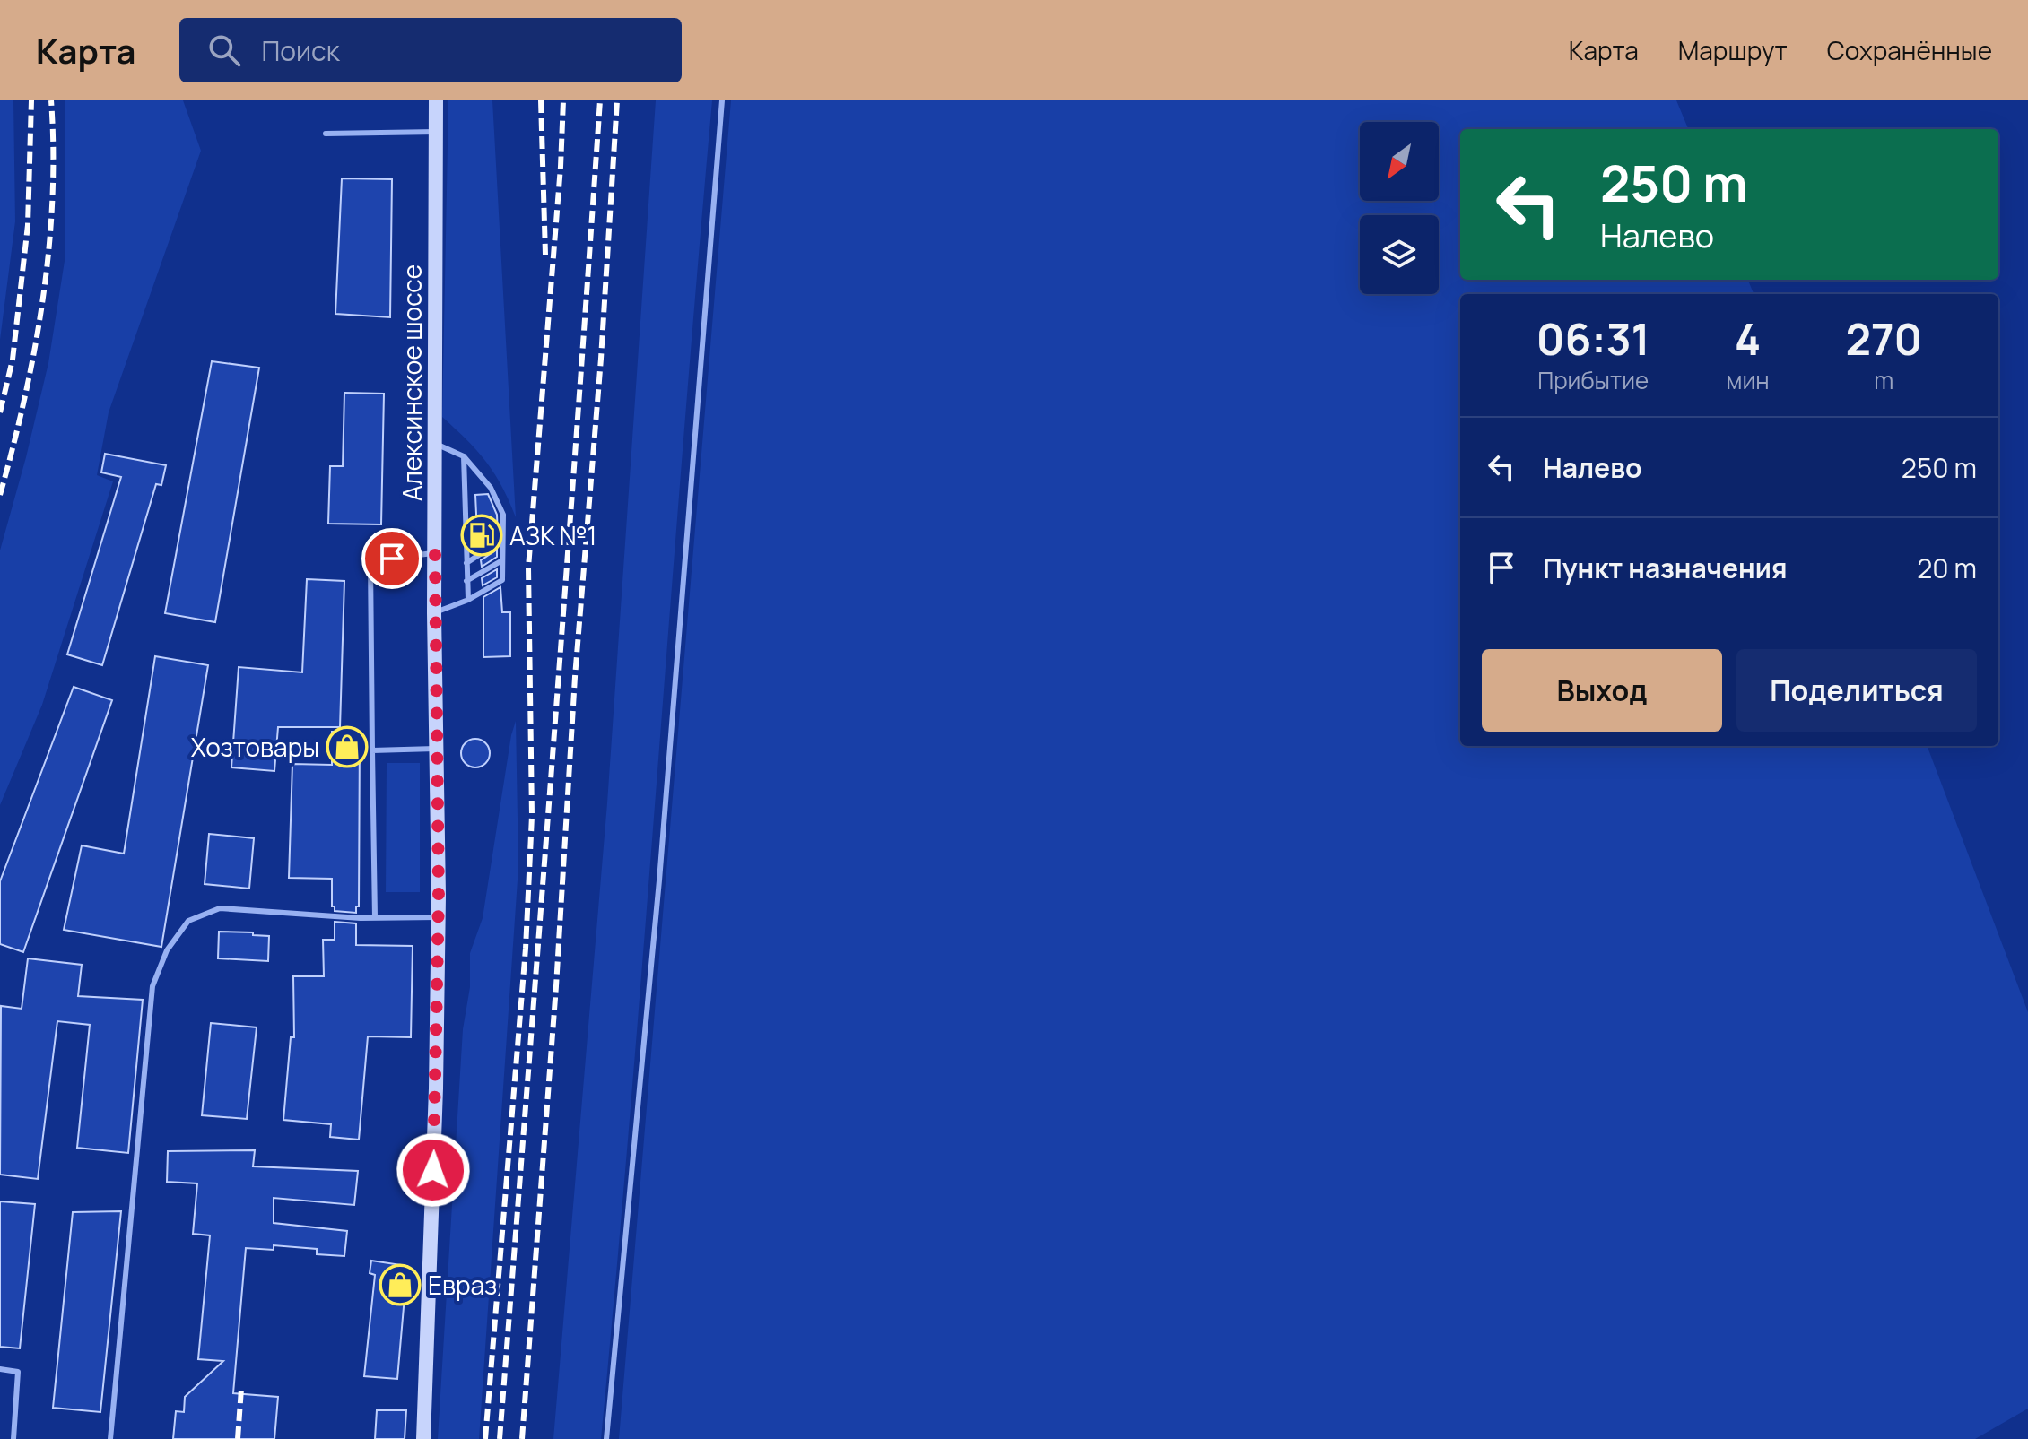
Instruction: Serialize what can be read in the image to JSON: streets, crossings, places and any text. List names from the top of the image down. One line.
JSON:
{"streets":{"main road":["Алексинское шоссе"]},"places":{"fuel station":["АЗК №1"],"shop":["Хозтовары","Евраз"]},"north":"bottom left","page":{"header":"Карта","search":"Поиск","nav":["Карта","Маршрут","Сохранённые"],"turn":["250 m","Налево"],"eta":["06:31","Прибытие","4","мин","270","m"],"list":[{"name":"Налево","value":"250 m"},{"name":"Пункт назначения","value":"20 m"}],"buttons":["Выход","Поделиться"]}}
